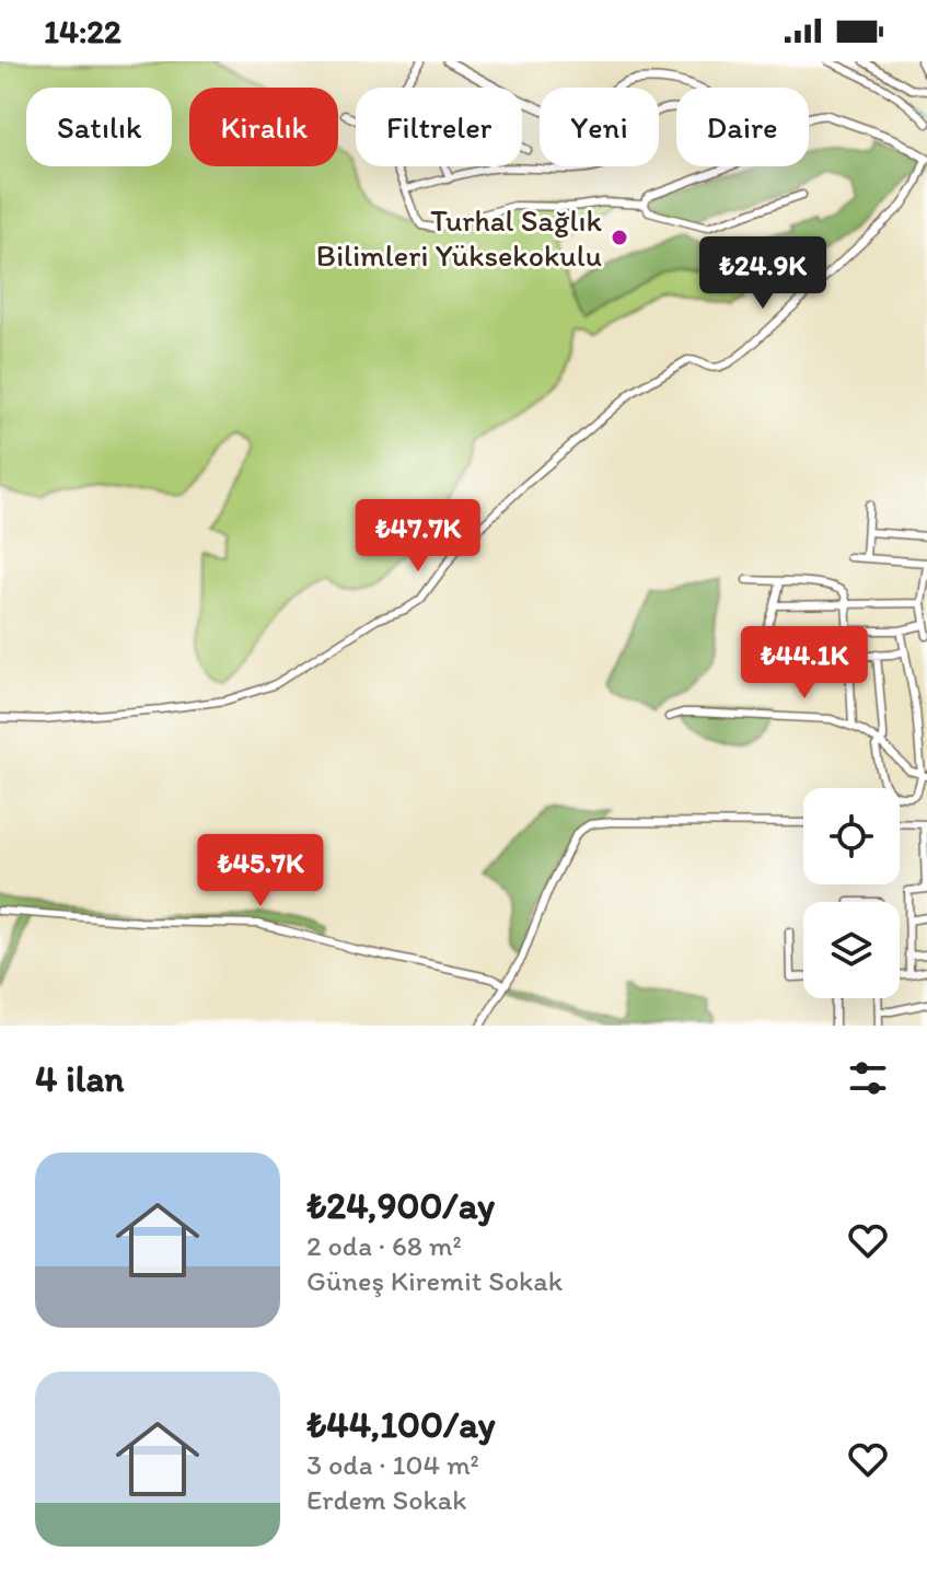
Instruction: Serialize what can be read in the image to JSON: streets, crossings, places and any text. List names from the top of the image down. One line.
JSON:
{"places":["Turhal Sağlık Bilimleri Yüksekokulu"],"page":{"status":"14:22","chip":["Satılık","Kiralık","Filtreler","Yeni","Daire"],"price":["₺24.9K","₺47.7K","₺44.1K","₺45.7K"],"heading":"4 ilan","list":[{"name":"₺24,900/ay","note":"2 oda · 68 m² · Güneş Kiremit Sokak"},{"name":"₺44,100/ay","note":"3 oda · 104 m² · Erdem Sokak"}]}}
